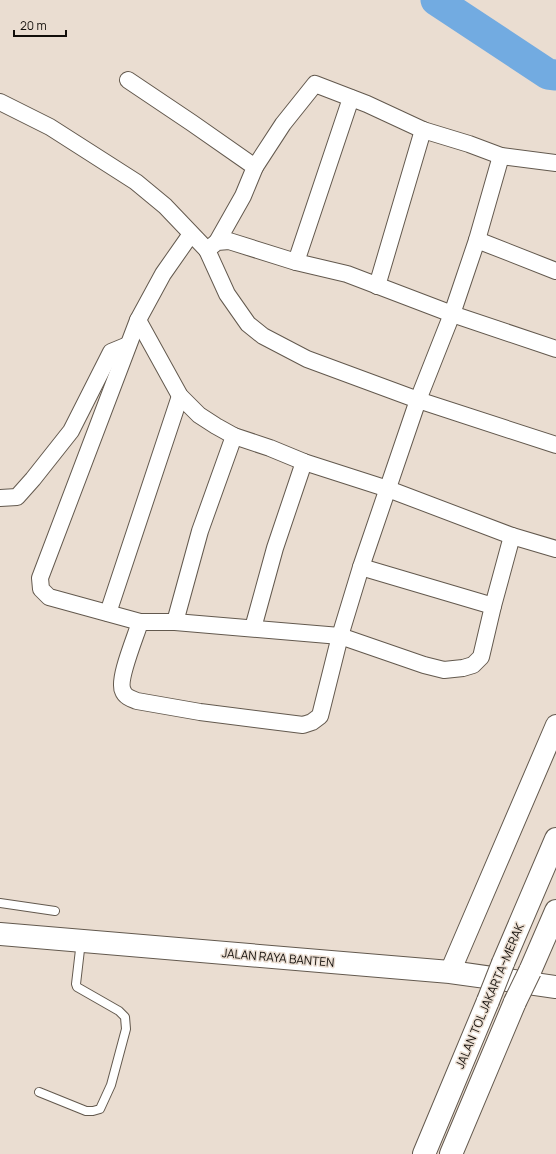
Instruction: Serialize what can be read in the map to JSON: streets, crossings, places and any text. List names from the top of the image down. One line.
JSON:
{"streets":{"main road":["JALAN RAYA BANTEN","JALAN TOL JAKARTA–MERAK"]},"scale_bar":"20 m"}
